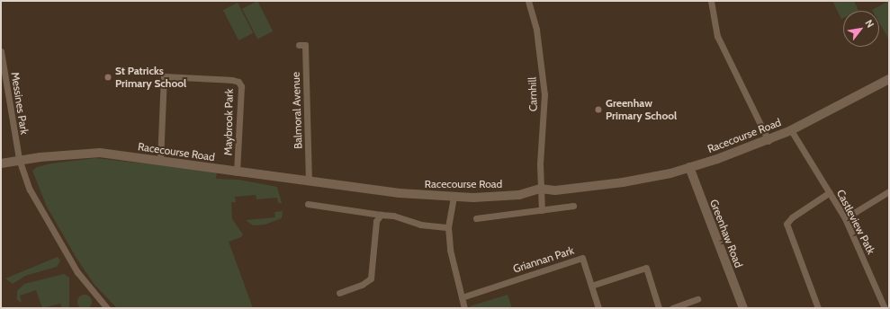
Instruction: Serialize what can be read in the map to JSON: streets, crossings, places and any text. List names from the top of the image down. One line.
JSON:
{"streets":{"main road":["Racecourse Road","Greenhaw Road"],"street":["Carnhill","Messines Park","Balmoral Avenue","Maybrook Park","Castleview Patk","Griannan Park"]},"crossings":[["Carnhill","Racecourse Road"],["Messines Park","Racecourse Road"],["Balmoral Avenue","Racecourse Road"],["Maybrook Park","Racecourse Road"],["Racecourse Road","Castleview Patk"],["Racecourse Road","Greenhaw Road"]],"places":["St Patricks Primary School","Greenhaw Primary School"],"north":"top right"}
